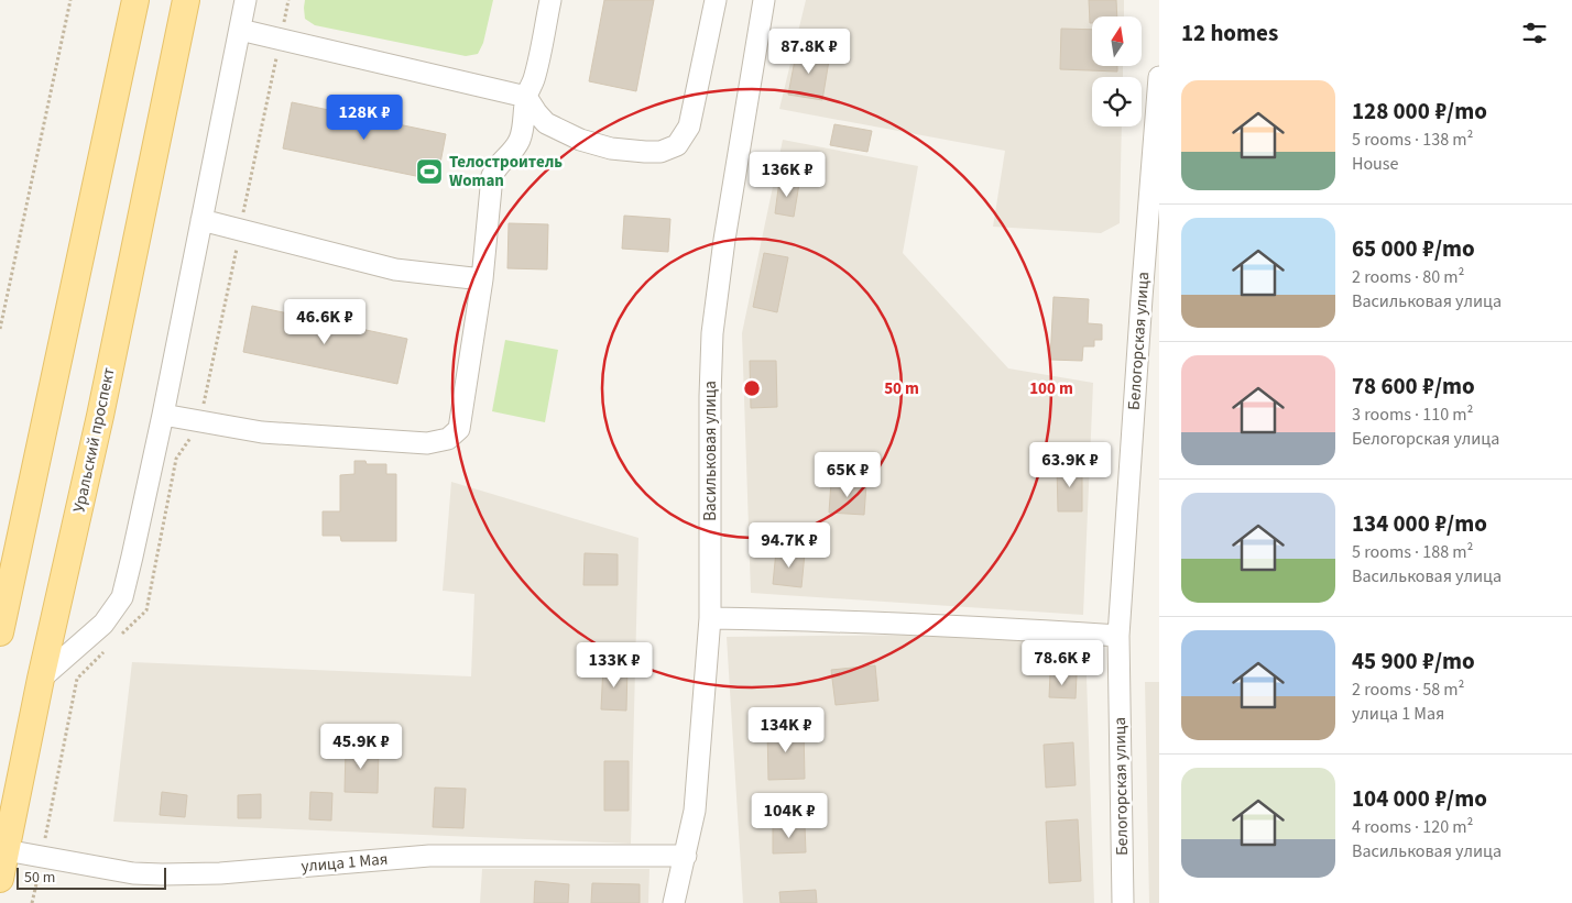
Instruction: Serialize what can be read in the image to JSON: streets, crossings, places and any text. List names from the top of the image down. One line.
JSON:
{"streets":{"main road":["Уральский проспект"],"street":["Белогорская улица","Васильковая улица","улица 1 Мая"]},"crossings":[["Уральский проспект","улица 1 Мая"],["Васильковая улица","улица 1 Мая"]],"places":{"sports":["Телостроитель Woman"]},"scale_bar":"50 m","north":"top","page":{"heading":"12 homes","price":["87.8K ₽","128K ₽","136K ₽","46.6K ₽","63.9K ₽","65K ₽","94.7K ₽","78.6K ₽","133K ₽","134K ₽","45.9K ₽","104K ₽"],"list":[{"name":"128 000 ₽/mo","note":"5 rooms · 138 m² · House"},{"name":"65 000 ₽/mo","note":"2 rooms · 80 m² · Васильковая улица"},{"name":"78 600 ₽/mo","note":"3 rooms · 110 m² · Белогорская улица"},{"name":"134 000 ₽/mo","note":"5 rooms · 188 m² · Васильковая улица"},{"name":"45 900 ₽/mo","note":"2 rooms · 58 m² · улица 1 Мая"},{"name":"104 000 ₽/mo","note":"4 rooms · 120 m² · Васильковая улица"}],"scale":"50 m"},"rings":["50 m","100 m"]}
